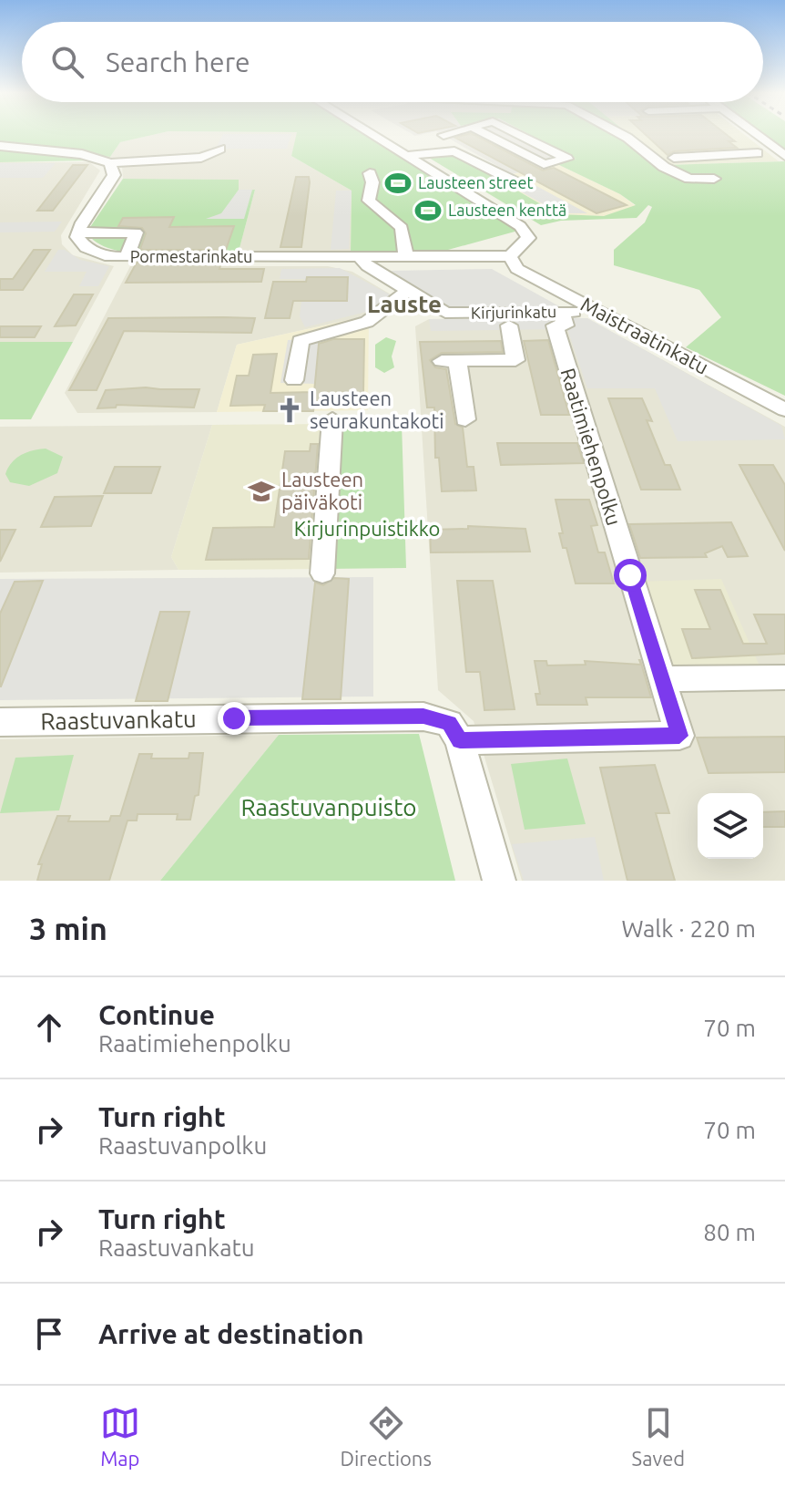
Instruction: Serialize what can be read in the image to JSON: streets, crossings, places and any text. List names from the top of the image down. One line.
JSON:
{"streets":{"street":["Pormestarinkatu","Kirjurinkatu","Maistraatinkatu","Raatimiehenpolku","Raastuvankatu"]},"crossings":[["Pormestarinkatu","Kirjurinkatu"],["Pormestarinkatu","Maistraatinkatu"],["Kirjurinkatu","Maistraatinkatu"],["Kirjurinkatu","Raatimiehenpolku"],["Raatimiehenpolku","Raastuvankatu"]],"districts":["Lauste"],"parks":["Kirjurinpuistikko","Raastuvanpuisto"],"places":{"sports":["Lausteen street","Lausteen kenttä"],"church":["Lausteen seurakuntakoti"],"school or university":["Lausteen päiväkoti"]},"page":{"search":"Search here","heading":["3 min","Walk · 220 m"],"list":[["Continue","Raatimiehenpolku","70 m"],["Turn right","Raastuvanpolku","70 m"],["Turn right","Raastuvankatu","80 m"],"Arrive at destination"],"nav":["Map","Directions","Saved"]}}
